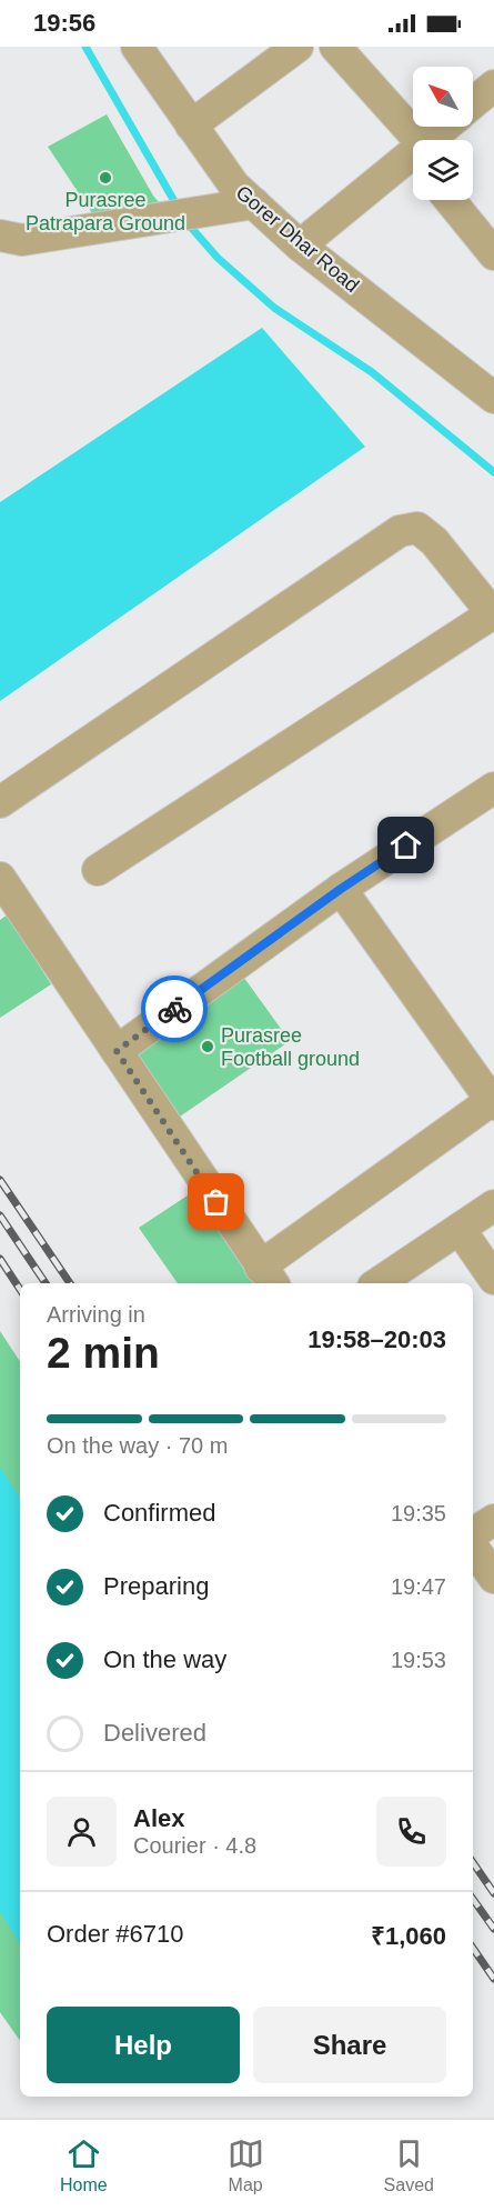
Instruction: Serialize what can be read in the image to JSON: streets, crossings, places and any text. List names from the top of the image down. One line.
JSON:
{"streets":{"street":["Gorer Dhar Road"]},"places":["Purasree Patrapara Ground","Purasree Football ground"],"north":"top left","page":{"status":"19:56","heading":["2 min","Arriving in","19:58–20:03"],"panel":["Alex","Courier · 4.8","Order #6710","₹1,060"],"bar":"On the way · 70 m","list":[["Confirmed","19:35"],["Preparing","19:47"],["On the way","19:53"],"Delivered"],"buttons":["Help","Share"],"tabs":["Home","Map","Saved"]}}
